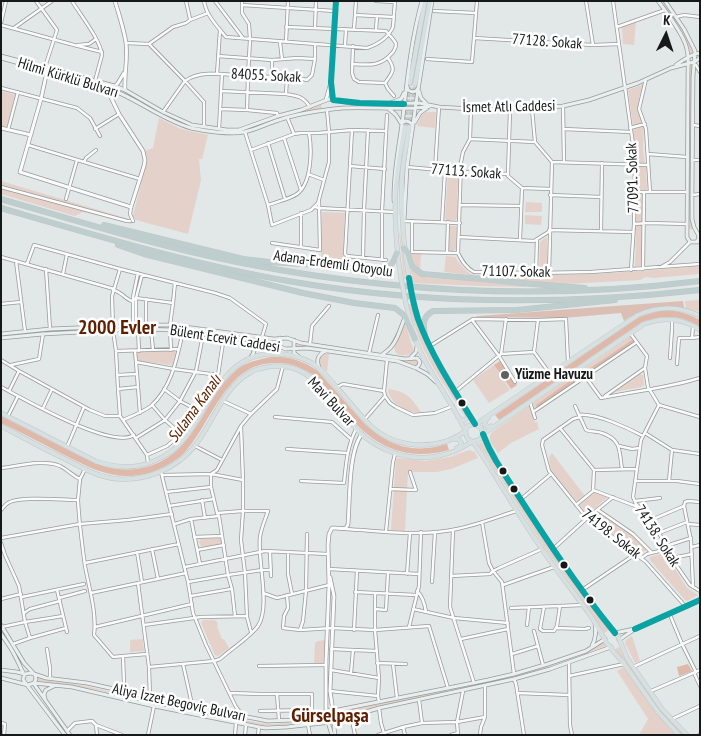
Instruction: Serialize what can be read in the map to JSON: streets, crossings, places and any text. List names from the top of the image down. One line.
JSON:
{"streets":{"highway":["Adana-Erdemli Otoyolu"],"main road":["Hilmi Kürklü Bulvarı","İsmet Atlı Caddesi","Bülent Ecevit Caddesi","Mavi Bulvar","Aliya İzzet Begoviç Bulvarı"],"street":["77128. Sokak","84055. Sokak","77113. Sokak","77091. Sokak","71107. Sokak","74198. Sokak","74138. Sokak"]},"crossings":[["77128. Sokak","77091. Sokak"],["Hilmi Kürklü Bulvarı","İsmet Atlı Caddesi"],["İsmet Atlı Caddesi","77091. Sokak"],["77091. Sokak","71107. Sokak"]],"districts":["2000 Evler","Gürselpaşa"],"water":["Sulama Kanalı"],"places":["Yüzme Havuzu"],"north":"top"}
